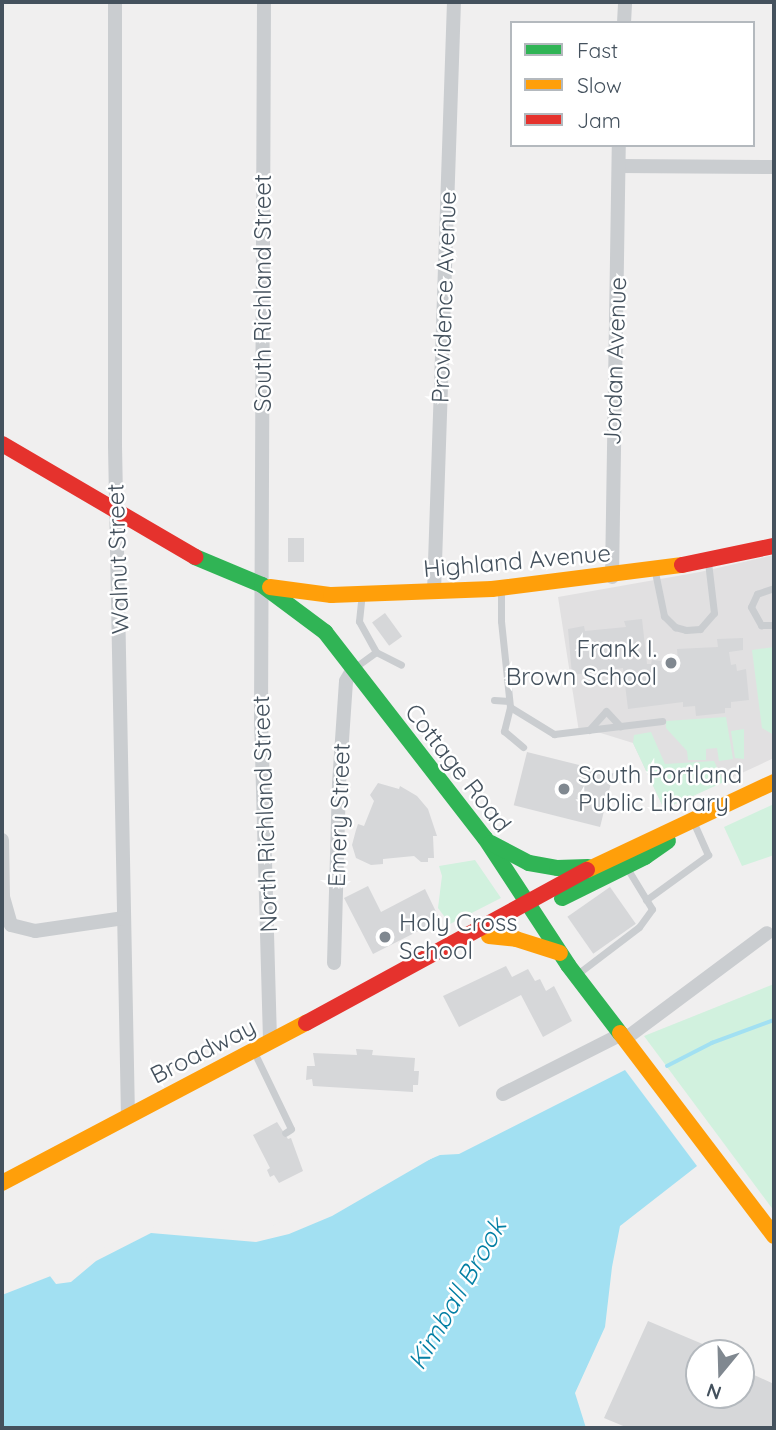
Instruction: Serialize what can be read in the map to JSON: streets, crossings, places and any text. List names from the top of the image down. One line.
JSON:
{"streets":{"street":["South Richland Street","Providence Avenue","Jordan Avenue","Walnut Street","Highland Avenue","Cottage Road","North Richland Street","Emery Street","Broadway"]},"crossings":[["South Richland Street","Highland Avenue"],["South Richland Street","Cottage Road"],["South Richland Street","North Richland Street"],["Providence Avenue","Highland Avenue"],["Jordan Avenue","Highland Avenue"],["Walnut Street","Cottage Road"],["Walnut Street","Broadway"],["Highland Avenue","Cottage Road"],["Highland Avenue","North Richland Street"],["Cottage Road","North Richland Street"],["Cottage Road","Emery Street"],["Cottage Road","Broadway"],["North Richland Street","Broadway"]],"water":["Kimball Brook"],"places":["Frank I. Brown School","South Portland Public Library","Holy Cross School"],"legend":["Fast","Slow","Jam"],"north":"bottom"}
